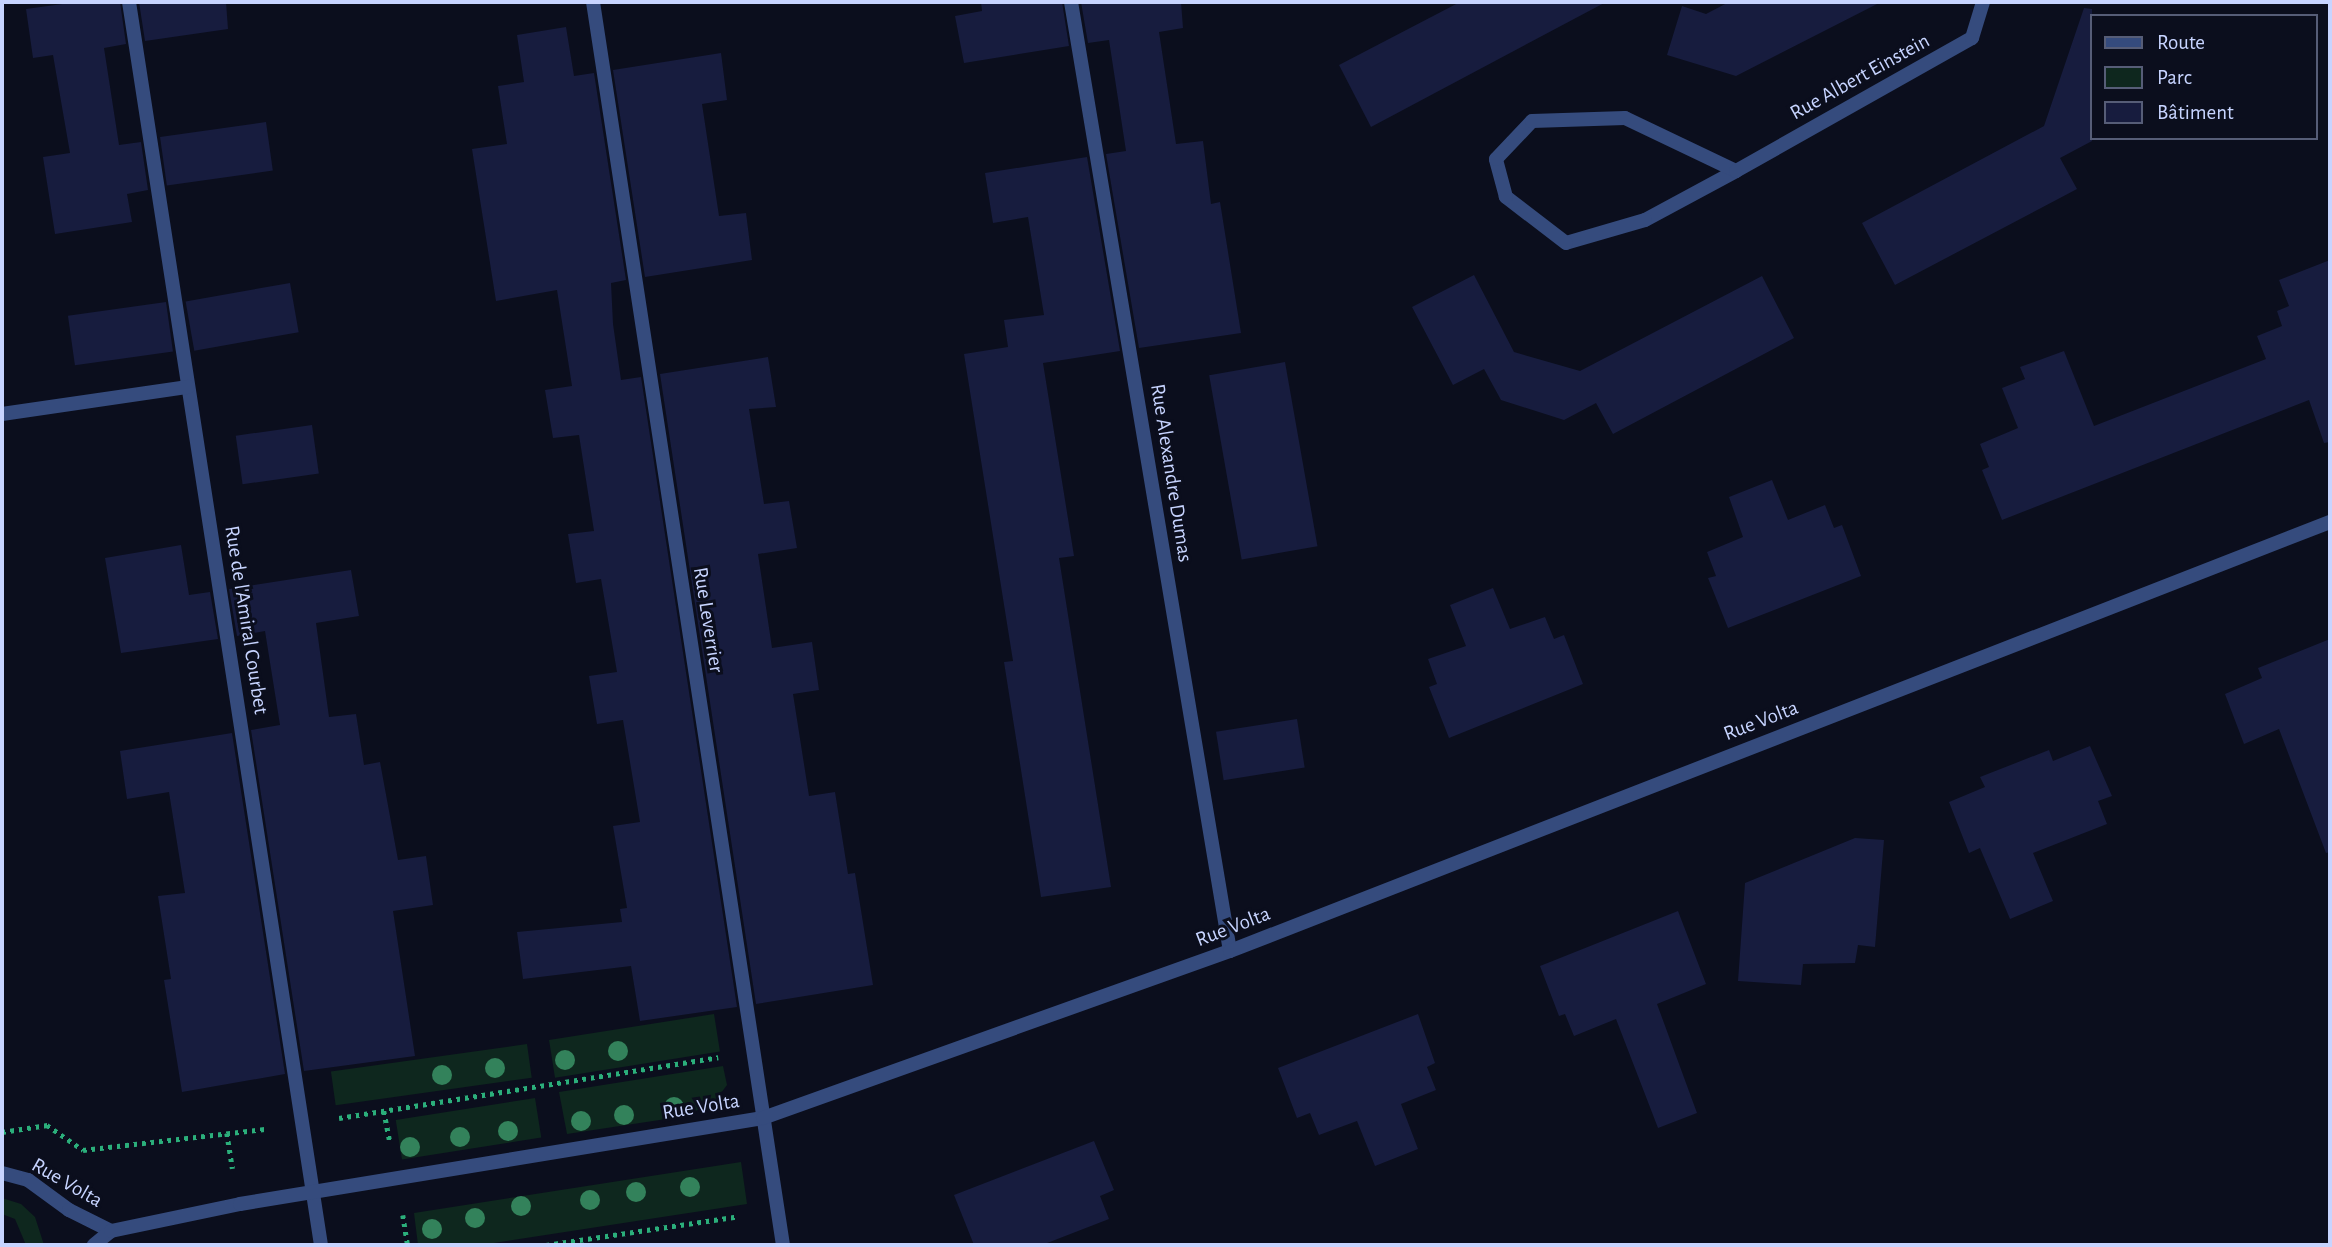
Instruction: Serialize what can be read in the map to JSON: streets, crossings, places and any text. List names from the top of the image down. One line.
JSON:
{"streets":{"street":["Rue Albert Einstein","Rue Alexandre Dumas","Rue de l'Amiral Courbet","Rue Leverrier","Rue Volta"]},"crossings":[["Rue Alexandre Dumas","Rue Volta"],["Rue de l'Amiral Courbet","Rue Volta"],["Rue Leverrier","Rue Volta"]],"legend":["Route","Parc","Bâtiment"]}
